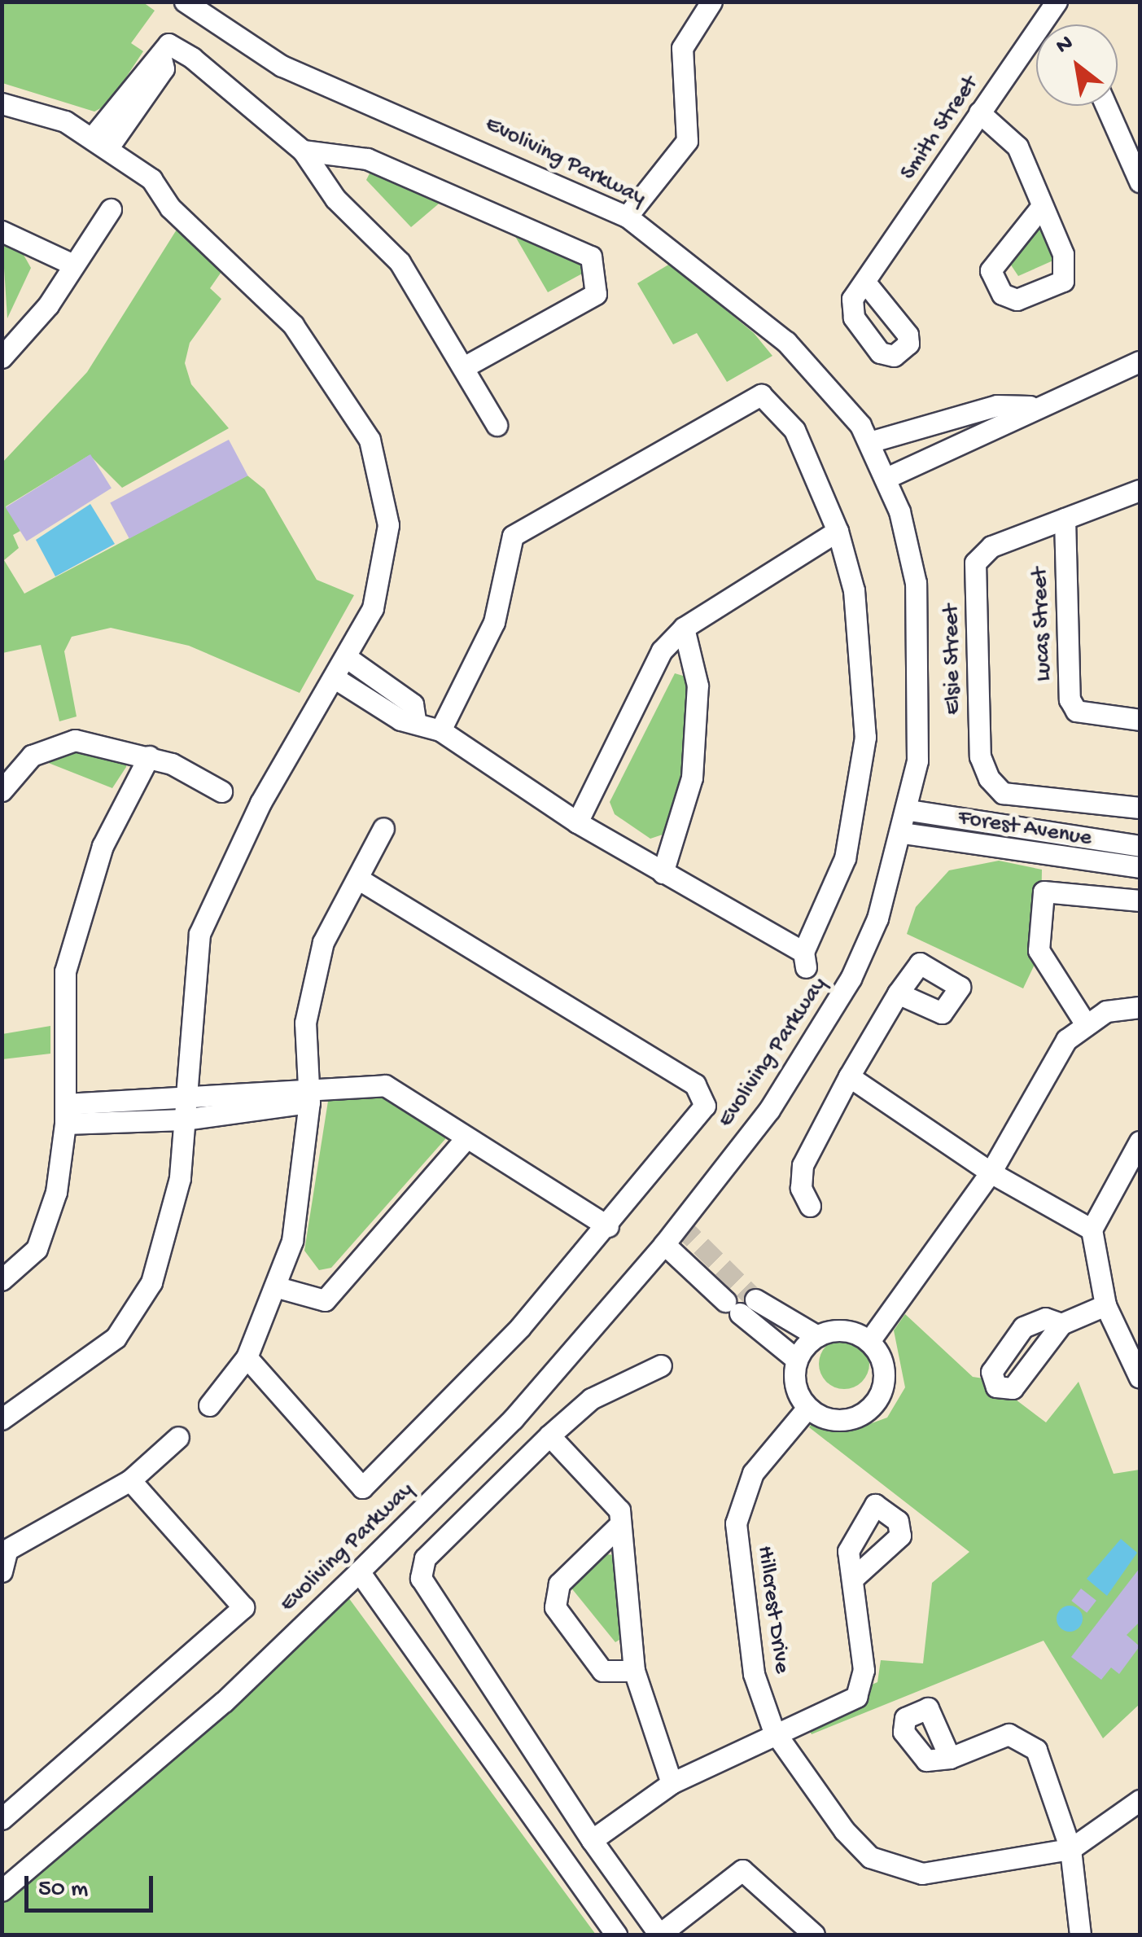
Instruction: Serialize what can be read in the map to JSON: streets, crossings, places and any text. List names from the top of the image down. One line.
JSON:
{"streets":{"street":["Smith Street","Evoliving Parkway","Lucas Street","Elsie Street","Forest Avenue","Hillcrest Drive"]},"crossings":[["Evoliving Parkway","Forest Avenue"],["Lucas Street","Elsie Street"]],"scale_bar":"50 m","north":"top left"}
